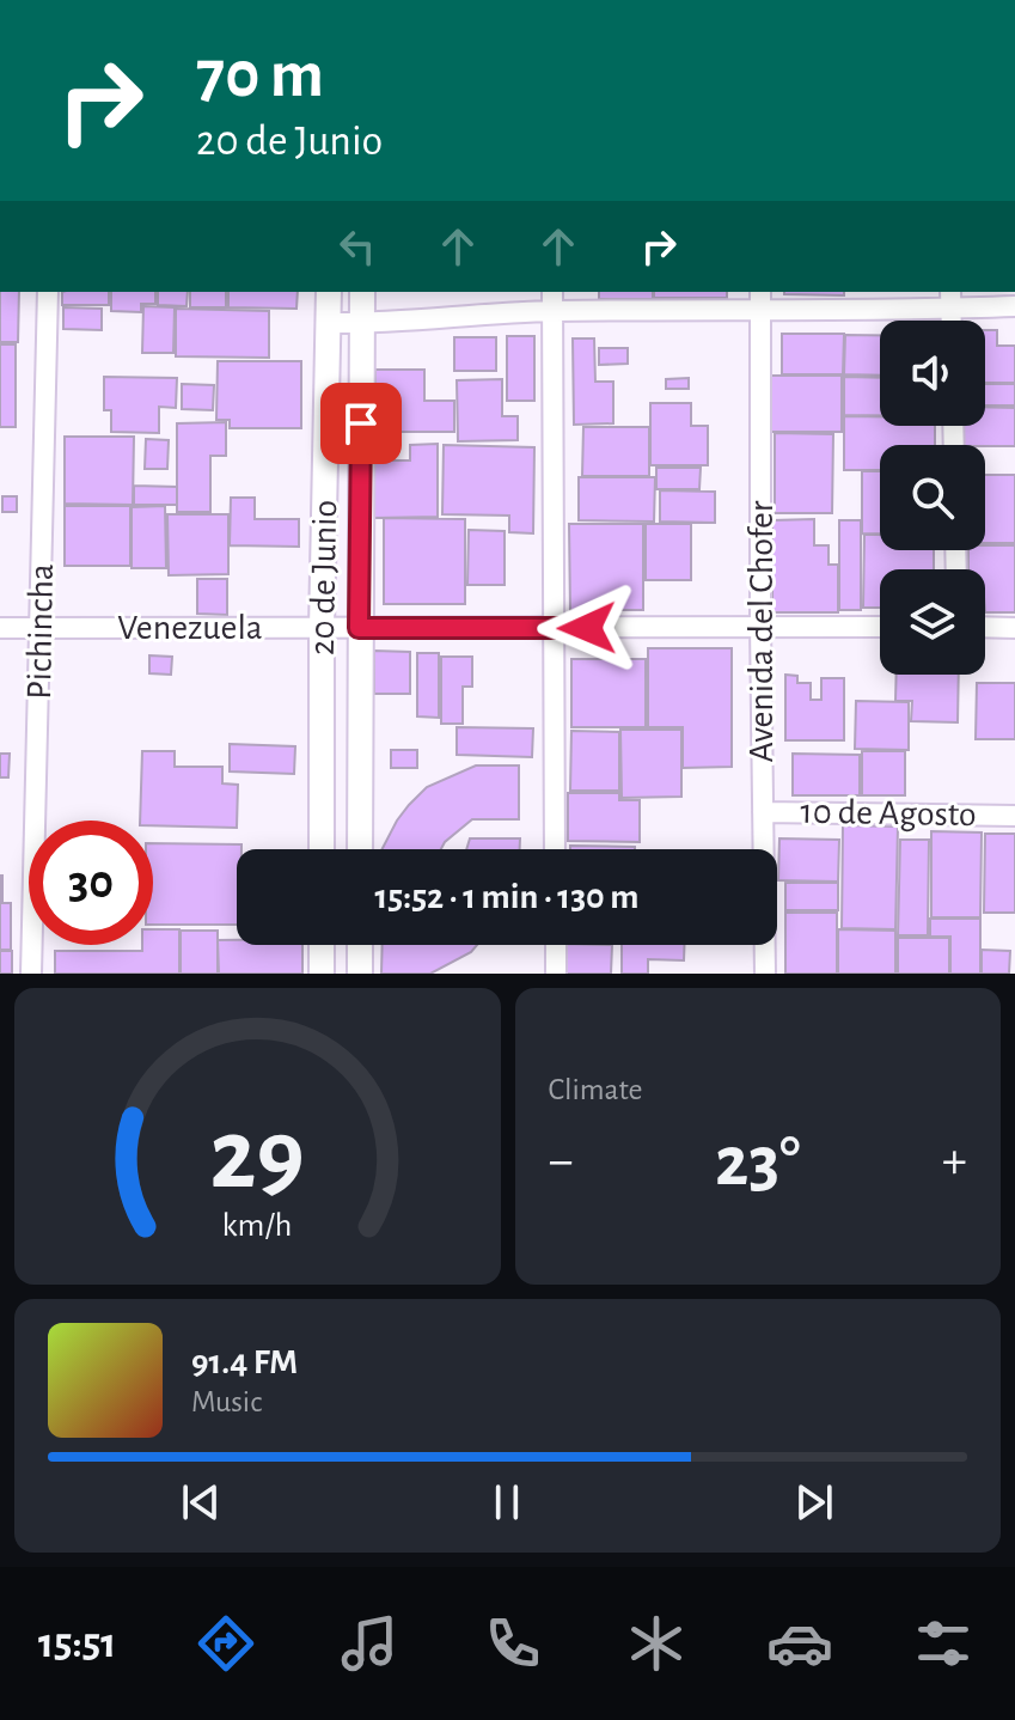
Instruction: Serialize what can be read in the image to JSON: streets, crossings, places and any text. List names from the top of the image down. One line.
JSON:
{"streets":{"street":["20 de Junio","Venezuela","Pichincha","Avenida del Chofer","10 de Agosto"]},"crossings":[["20 de Junio","Venezuela"],["Venezuela","Pichincha"],["Venezuela","Avenida del Chofer"],["Avenida del Chofer","10 de Agosto"]],"page":{"turn":["70 m","20 de Junio"],"limit":"30","trip":"15:52 · 1 min · 130 m","tile":"Climate","heat":["−","23°","+"],"song":["91.4 FM","Music"],"tabs":"15:51","gauge":["29","km/h"]}}
